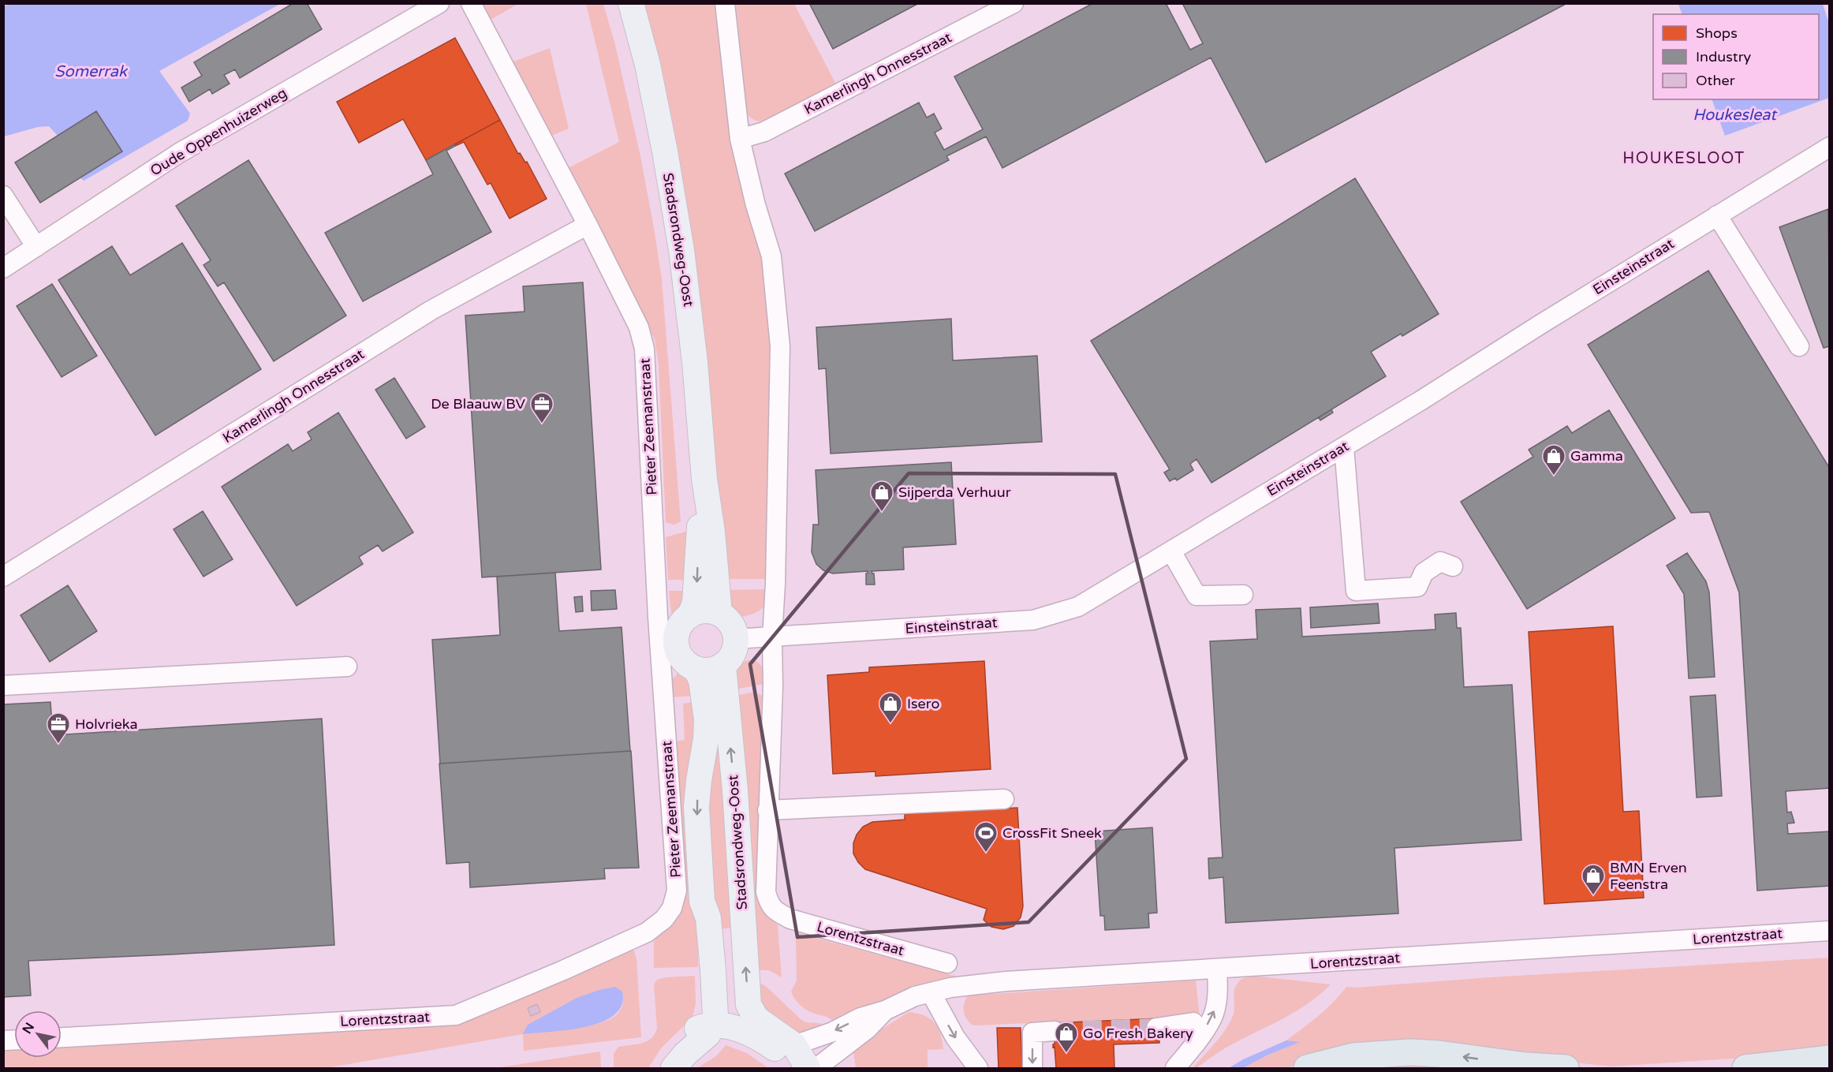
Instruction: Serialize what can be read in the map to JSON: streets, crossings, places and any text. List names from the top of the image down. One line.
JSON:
{"streets":{"main road":["Stadsrondweg-Oost"],"street":["Kamerlingh Onnesstraat","Oude Oppenhuizerweg","Einsteinstraat","Pieter Zeemanstraat","Lorentzstraat"]},"crossings":[["Kamerlingh Onnesstraat","Pieter Zeemanstraat"],["Stadsrondweg-Oost","Einsteinstraat"],["Stadsrondweg-Oost","Lorentzstraat"],["Pieter Zeemanstraat","Lorentzstraat"]],"districts":["HOUKESLOOT"],"water":["Somerrak","Houkesleat"],"places":{"office":["De Blaauw BV","Holvrieka"],"shop":["Gamma","Sijperda Verhuur","Isero","BMN Erven Feenstra","Go Fresh Bakery"],"sports":["CrossFit Sneek"]},"legend":["Shops","Industry","Other"],"north":"top left"}
